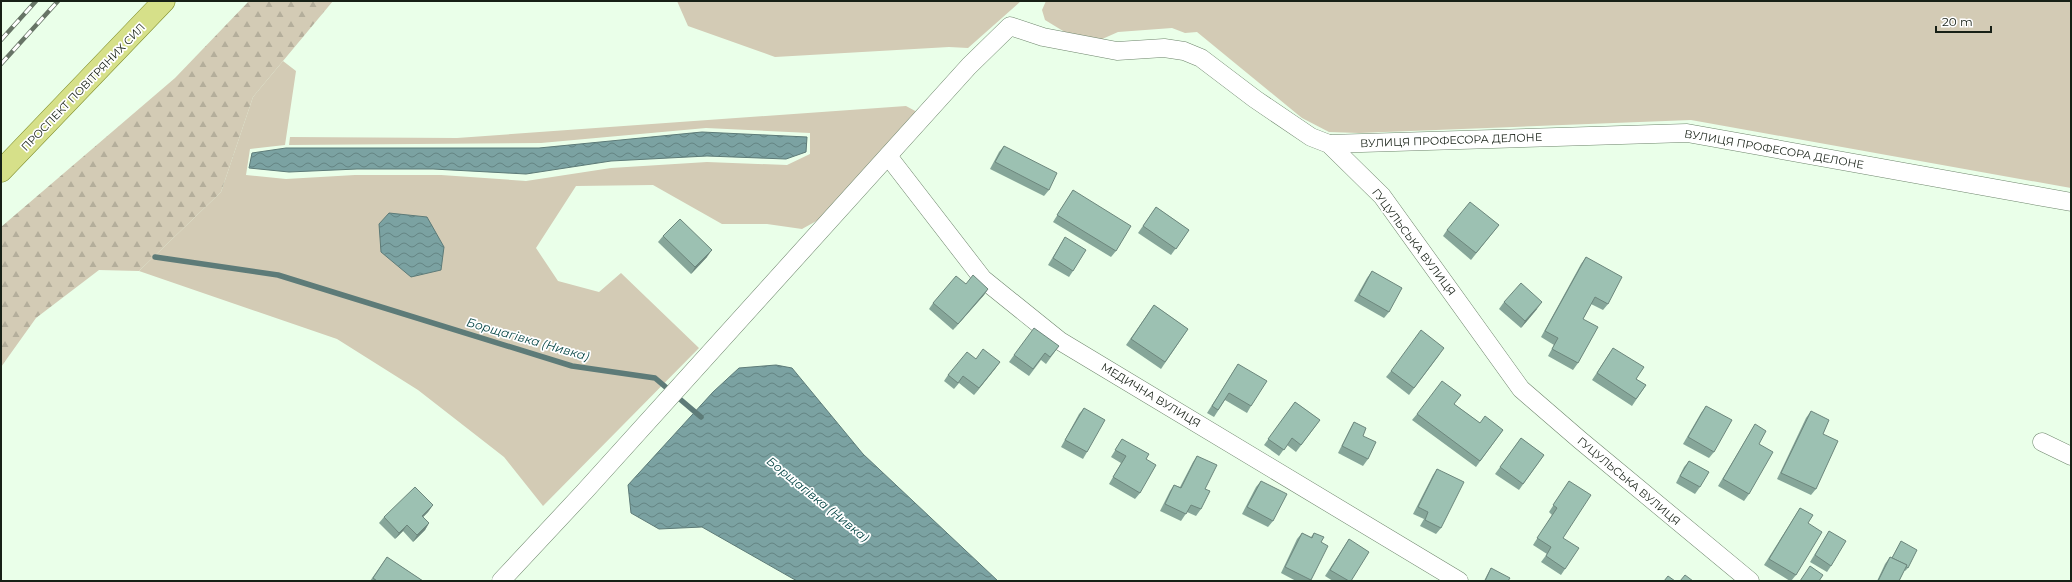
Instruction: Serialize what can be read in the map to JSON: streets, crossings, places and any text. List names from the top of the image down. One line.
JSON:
{"streets":{"main road":["ПРОСПЕКТ ПОВІТРЯНИХ СИЛ"],"street":["ВУЛИЦЯ ПРОФЕСОРА ДЕЛОНЕ","ГУЦУЛЬСЬКА ВУЛИЦЯ","МЕДИЧНА ВУЛИЦЯ"]},"crossings":[["ВУЛИЦЯ ПРОФЕСОРА ДЕЛОНЕ","ГУЦУЛЬСЬКА ВУЛИЦЯ"],["ГУЦУЛЬСЬКА ВУЛИЦЯ","МЕДИЧНА ВУЛИЦЯ"]],"water":["Борщагівка (Нивка)"],"scale_bar":"20 m"}
